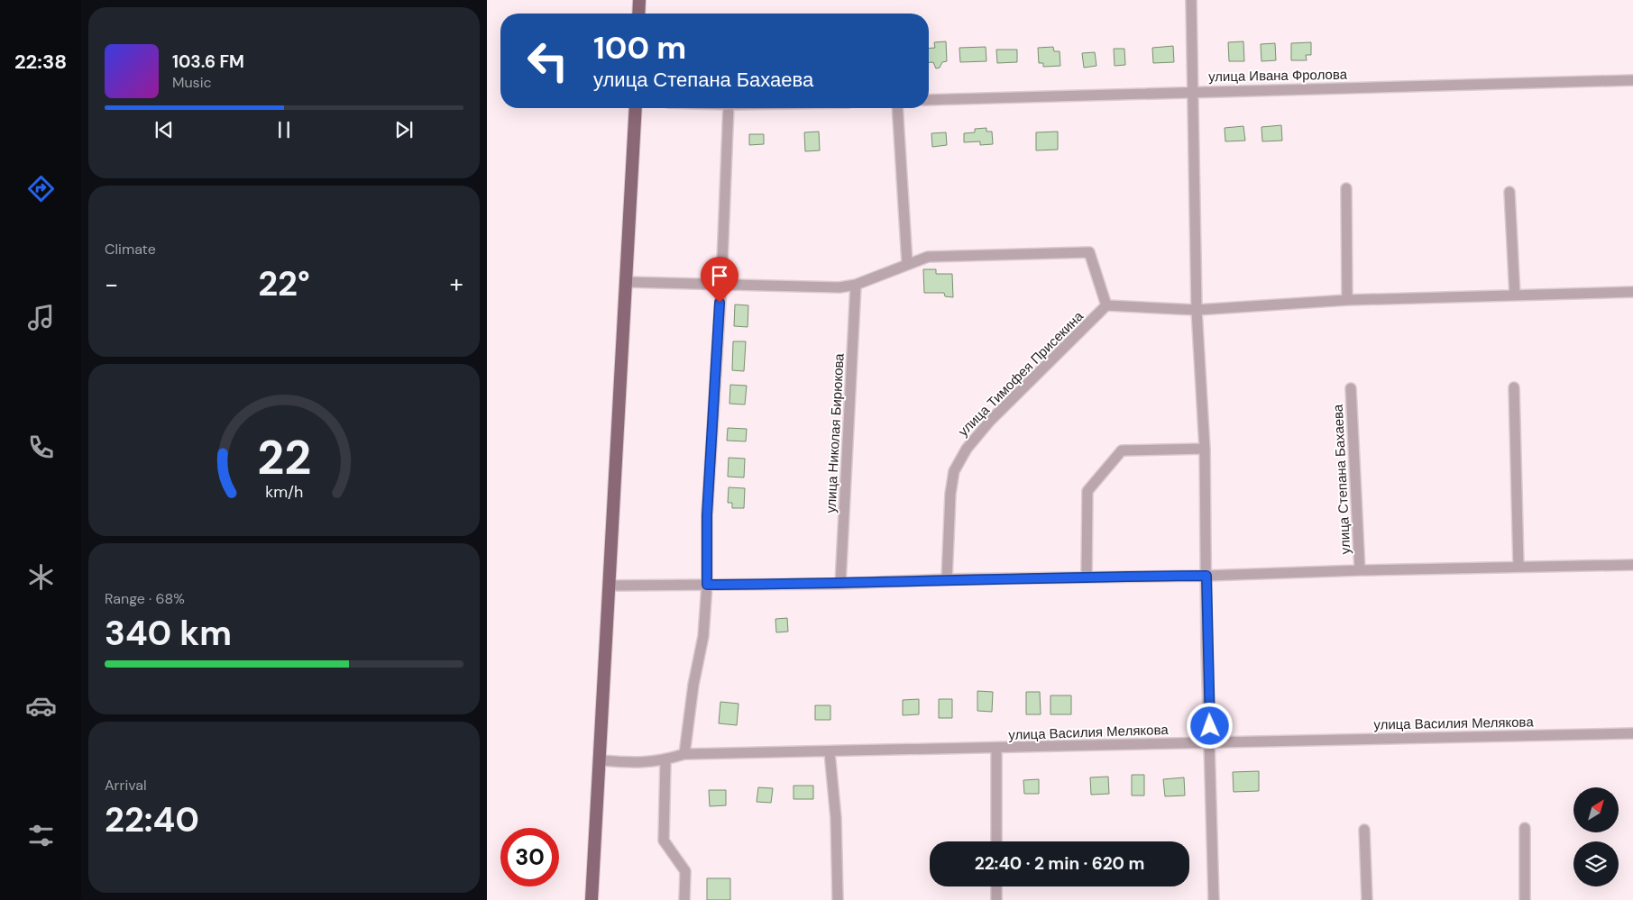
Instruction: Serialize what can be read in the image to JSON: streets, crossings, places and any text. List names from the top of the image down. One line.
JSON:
{"streets":{"street":["улица Ивана Фролова","улица Тимофея Присекина","улица Николая Бирюкова","улица Степана Бахаева","улица Василия Мелякова"]},"crossings":[["улица Тимофея Присекина","улица Степана Бахаева"],["улица Николая Бирюкова","улица Степана Бахаева"]],"north":"top right","page":{"tabs":"22:38","turn":["100 m","улица Степана Бахаева"],"song":["103.6 FM","Music"],"tile":["Climate",["Range · 68%","340 km"],["Arrival","22:40"]],"heat":["−","22°","+"],"limit":"30","trip":"22:40 · 2 min · 620 m","gauge":["22","km/h"]}}
